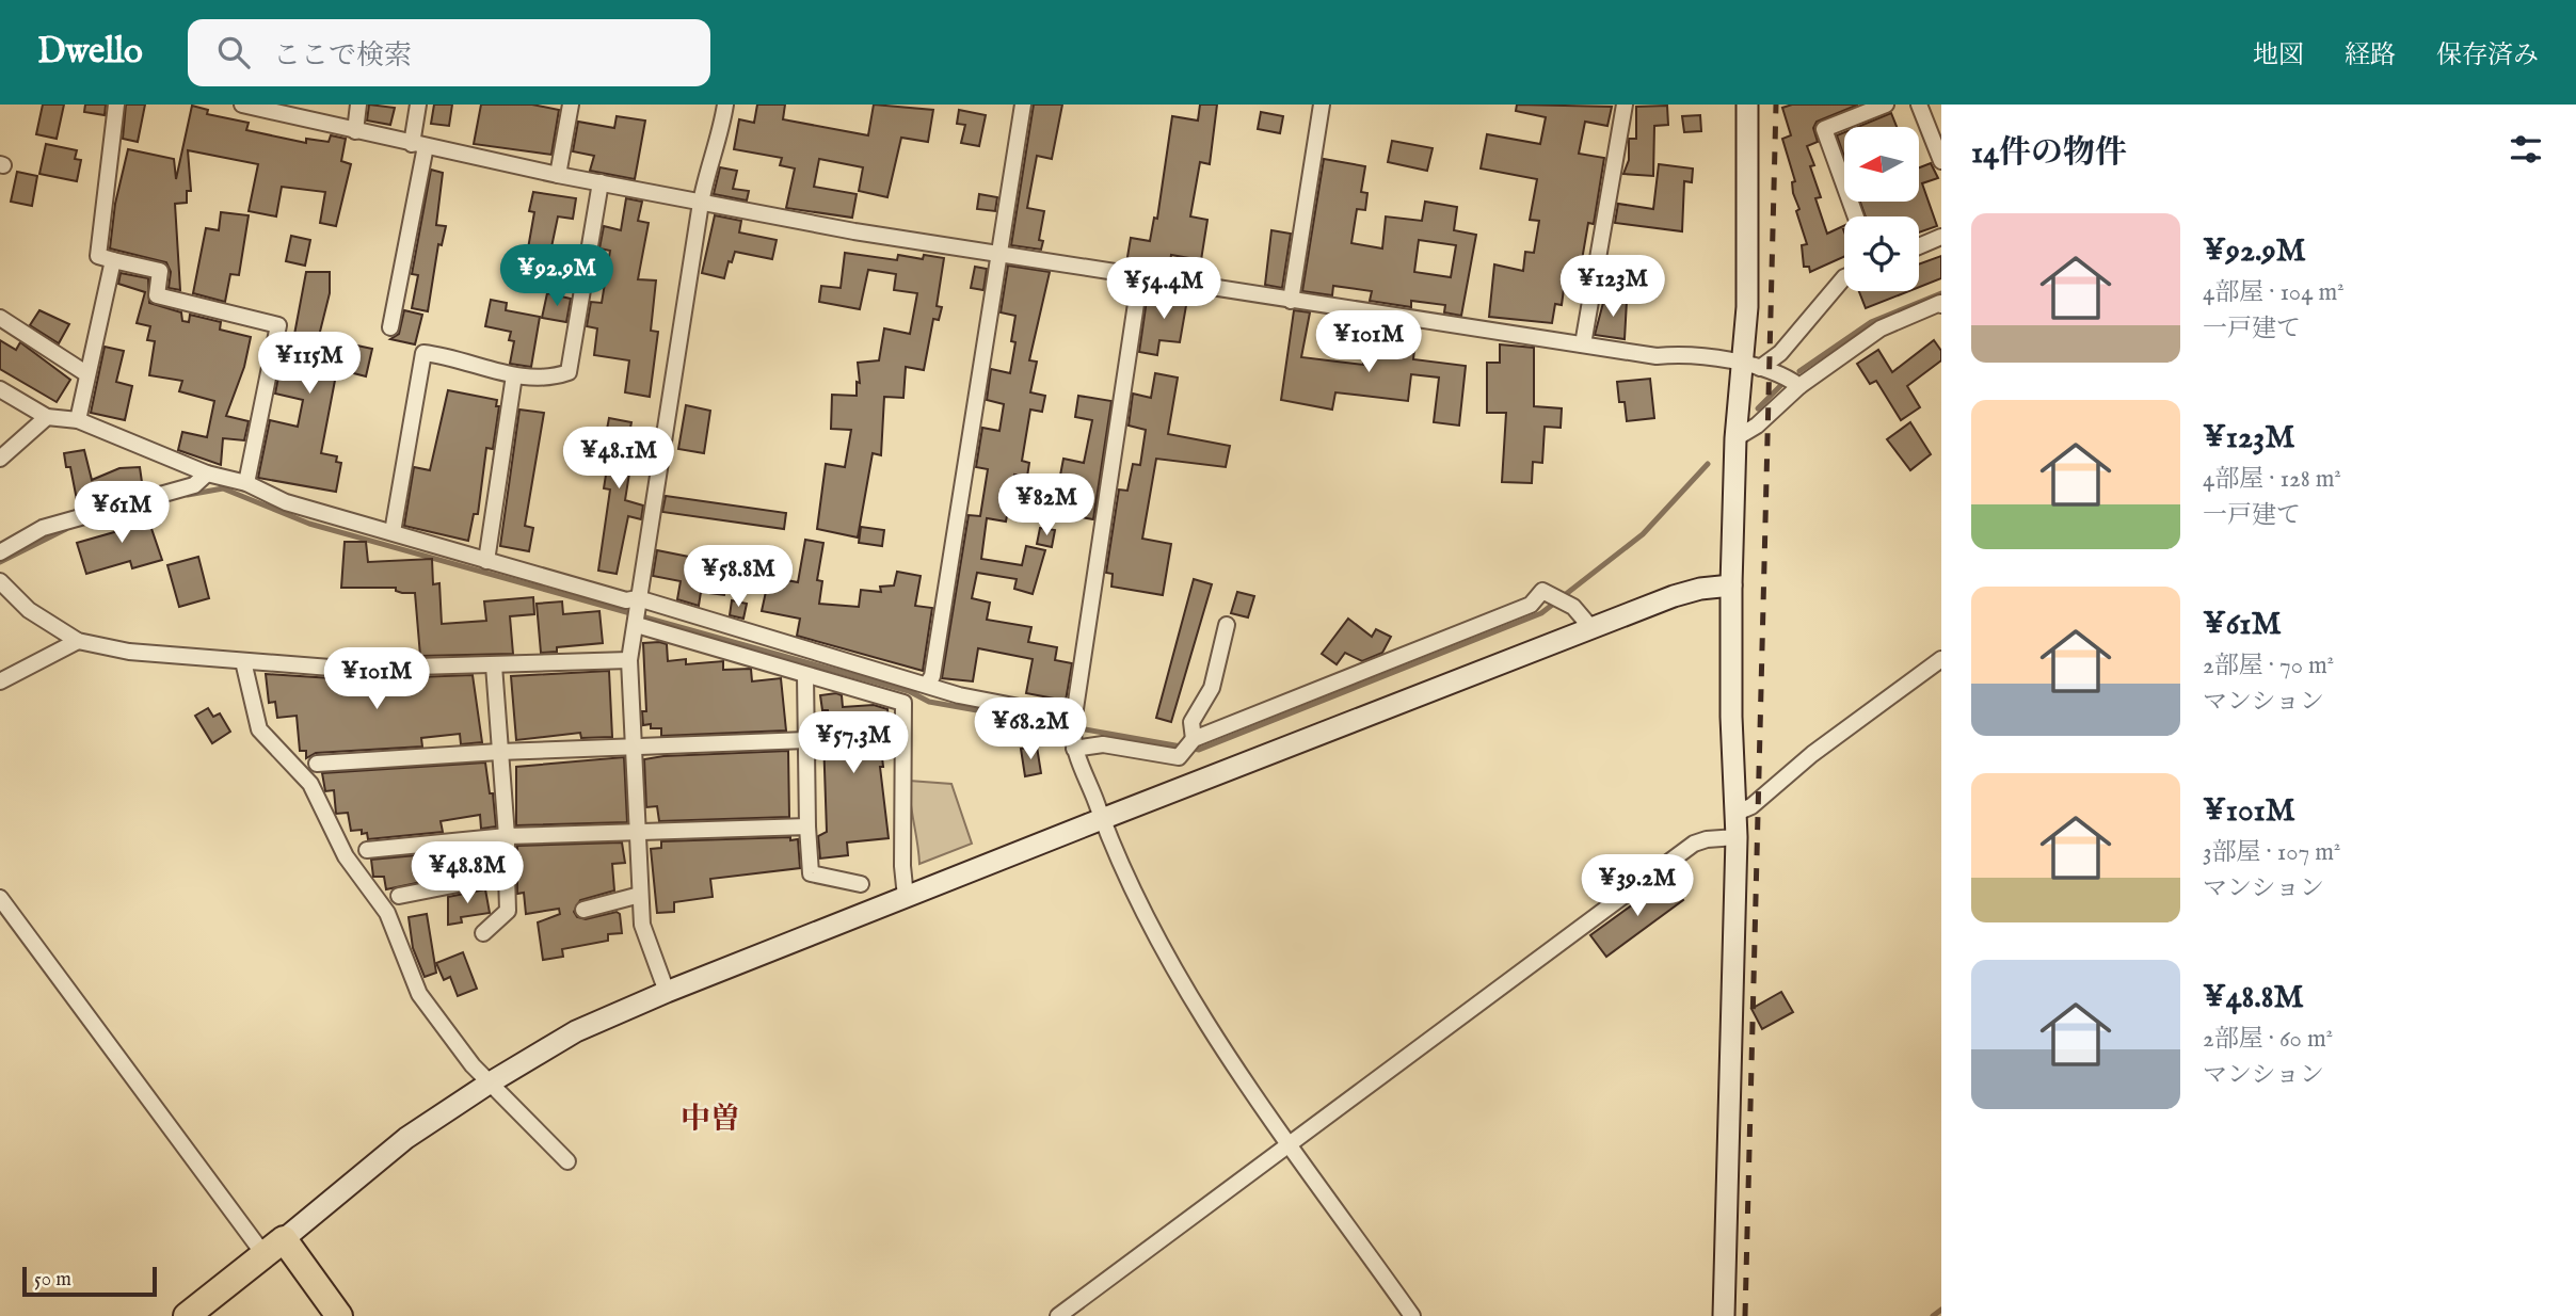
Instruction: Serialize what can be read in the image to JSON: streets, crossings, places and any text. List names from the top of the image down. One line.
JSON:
{"districts":["中曽"],"scale_bar":"50 m","north":"left","page":{"header":"Dwello","search":"ここで検索","nav":["地図","経路","保存済み"],"heading":"14件の物件","list":[{"name":"¥92.9M","note":"4部屋 · 104 m² · 一戸建て"},{"name":"¥123M","note":"4部屋 · 128 m² · 一戸建て"},{"name":"¥61M","note":"2部屋 · 70 m² · マンション"},{"name":"¥101M","note":"3部屋 · 107 m² · マンション"},{"name":"¥48.8M","note":"2部屋 · 60 m² · マンション"}],"price":["¥92.9M","¥123M","¥54.4M","¥101M","¥115M","¥48.1M","¥82M","¥61M","¥58.8M","¥101M","¥68.2M","¥57.3M","¥48.8M","¥39.2M"],"scale":"50 m"}}
